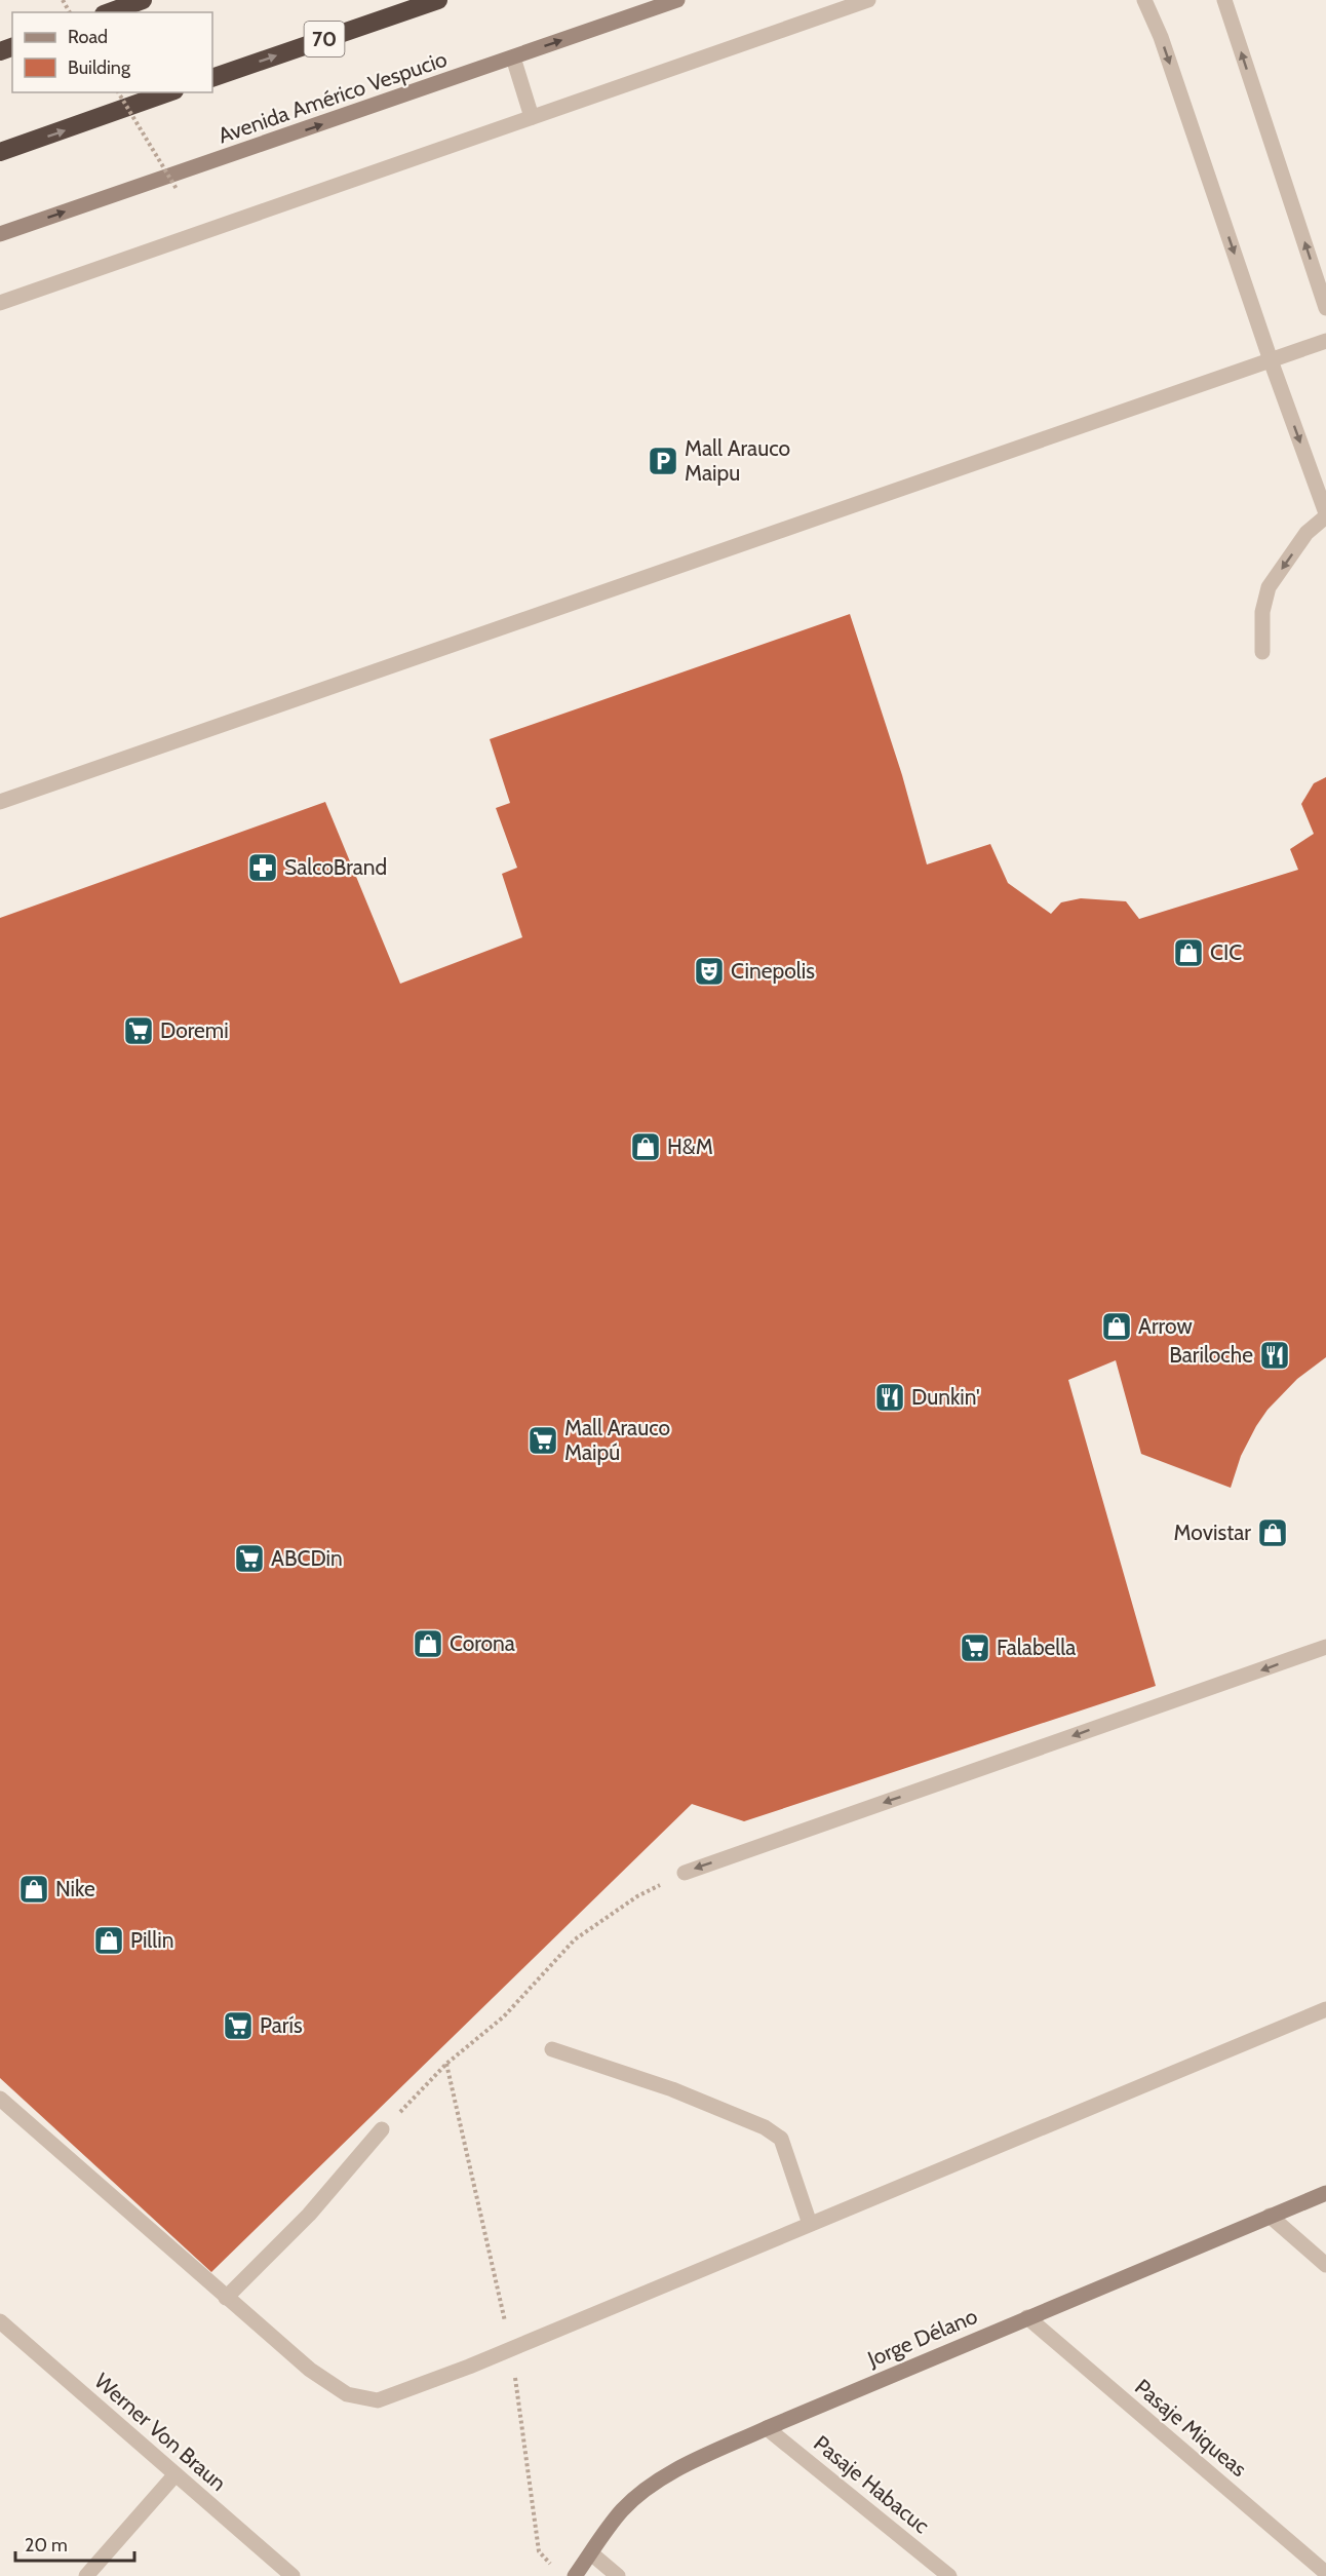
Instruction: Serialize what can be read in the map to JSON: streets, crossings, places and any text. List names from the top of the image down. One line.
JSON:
{"streets":{"highway":["70"],"street":["Avenida Américo Vespucio","Jorge Délano","Pasaje Miqueas","Werner Von Braun","Pasaje Habacuc"]},"crossings":[["Jorge Délano","Pasaje Miqueas"],["Jorge Délano","Pasaje Habacuc"]],"places":{"parking":["Mall Arauco Maipu"],"pharmacy":["SalcoBrand"],"shop":["CIC","H&M","Arrow","Movistar","Corona","Nike","Pillin"],"theatre":["Cinepolis"],"supermarket":["Doremi","Mall Arauco Maipú","ABCDin","Falabella","París"],"restaurant":["Bariloche","Dunkin'"]},"legend":["Road","Building"],"scale_bar":"20 m"}
